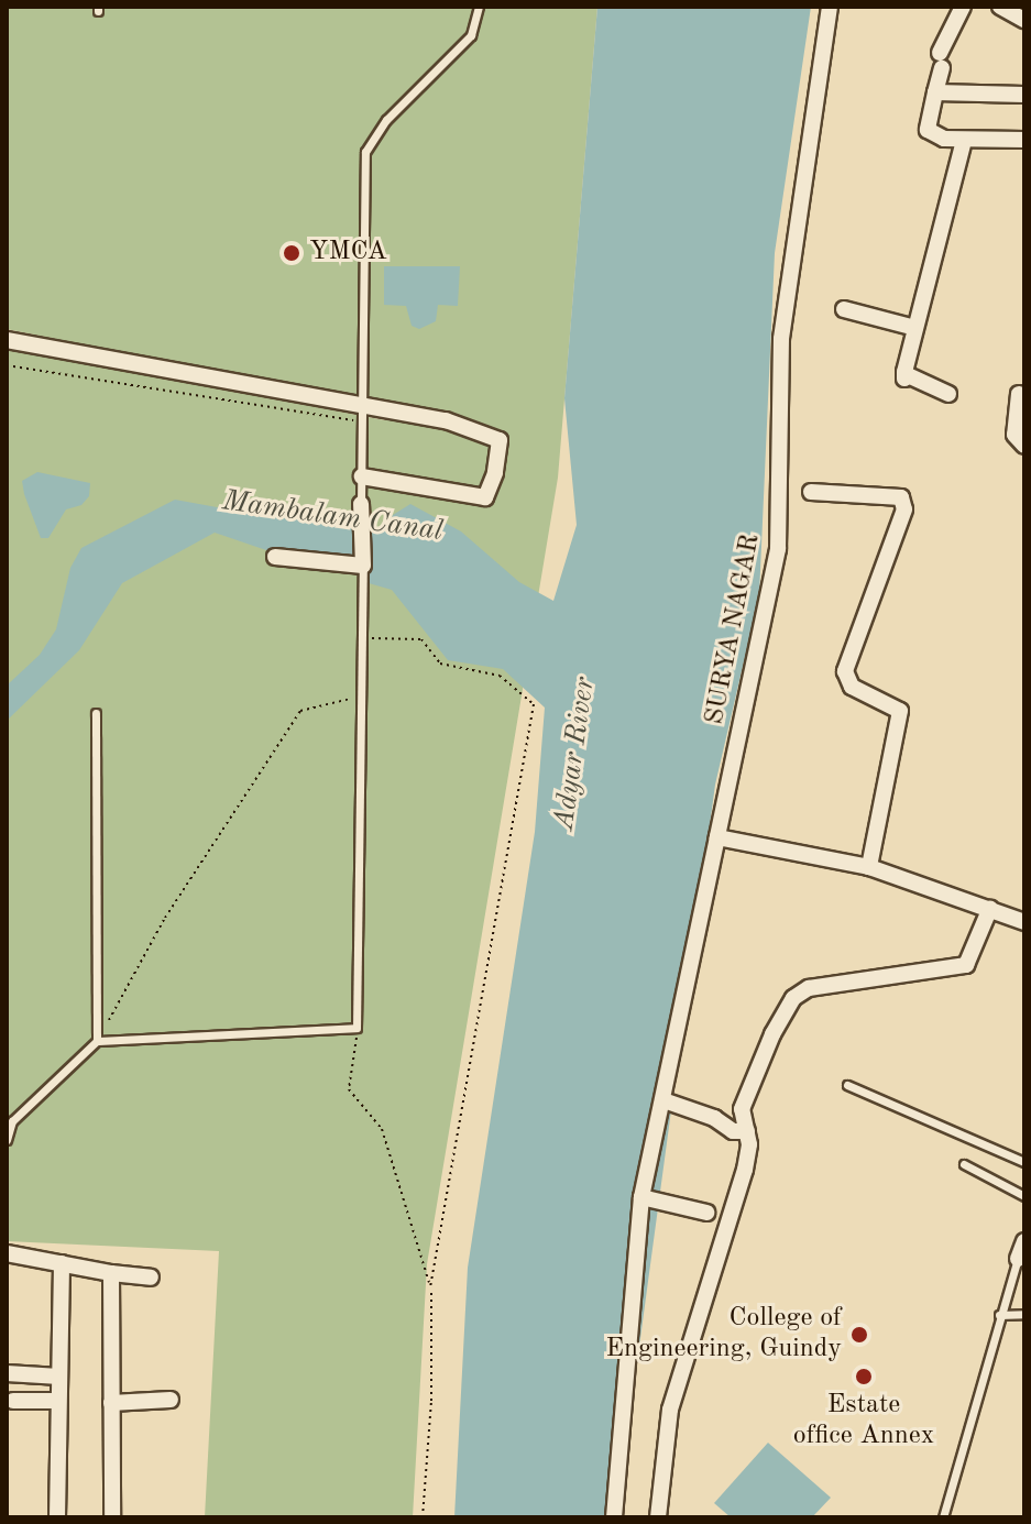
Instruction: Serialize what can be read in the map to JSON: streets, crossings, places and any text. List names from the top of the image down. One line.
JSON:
{"streets":{"street":["SURYA NAGAR"]},"water":["Mambalam Canal","Adyar River"],"places":["YMCA","College of Engineering, Guindy","Estate office Annex"]}
